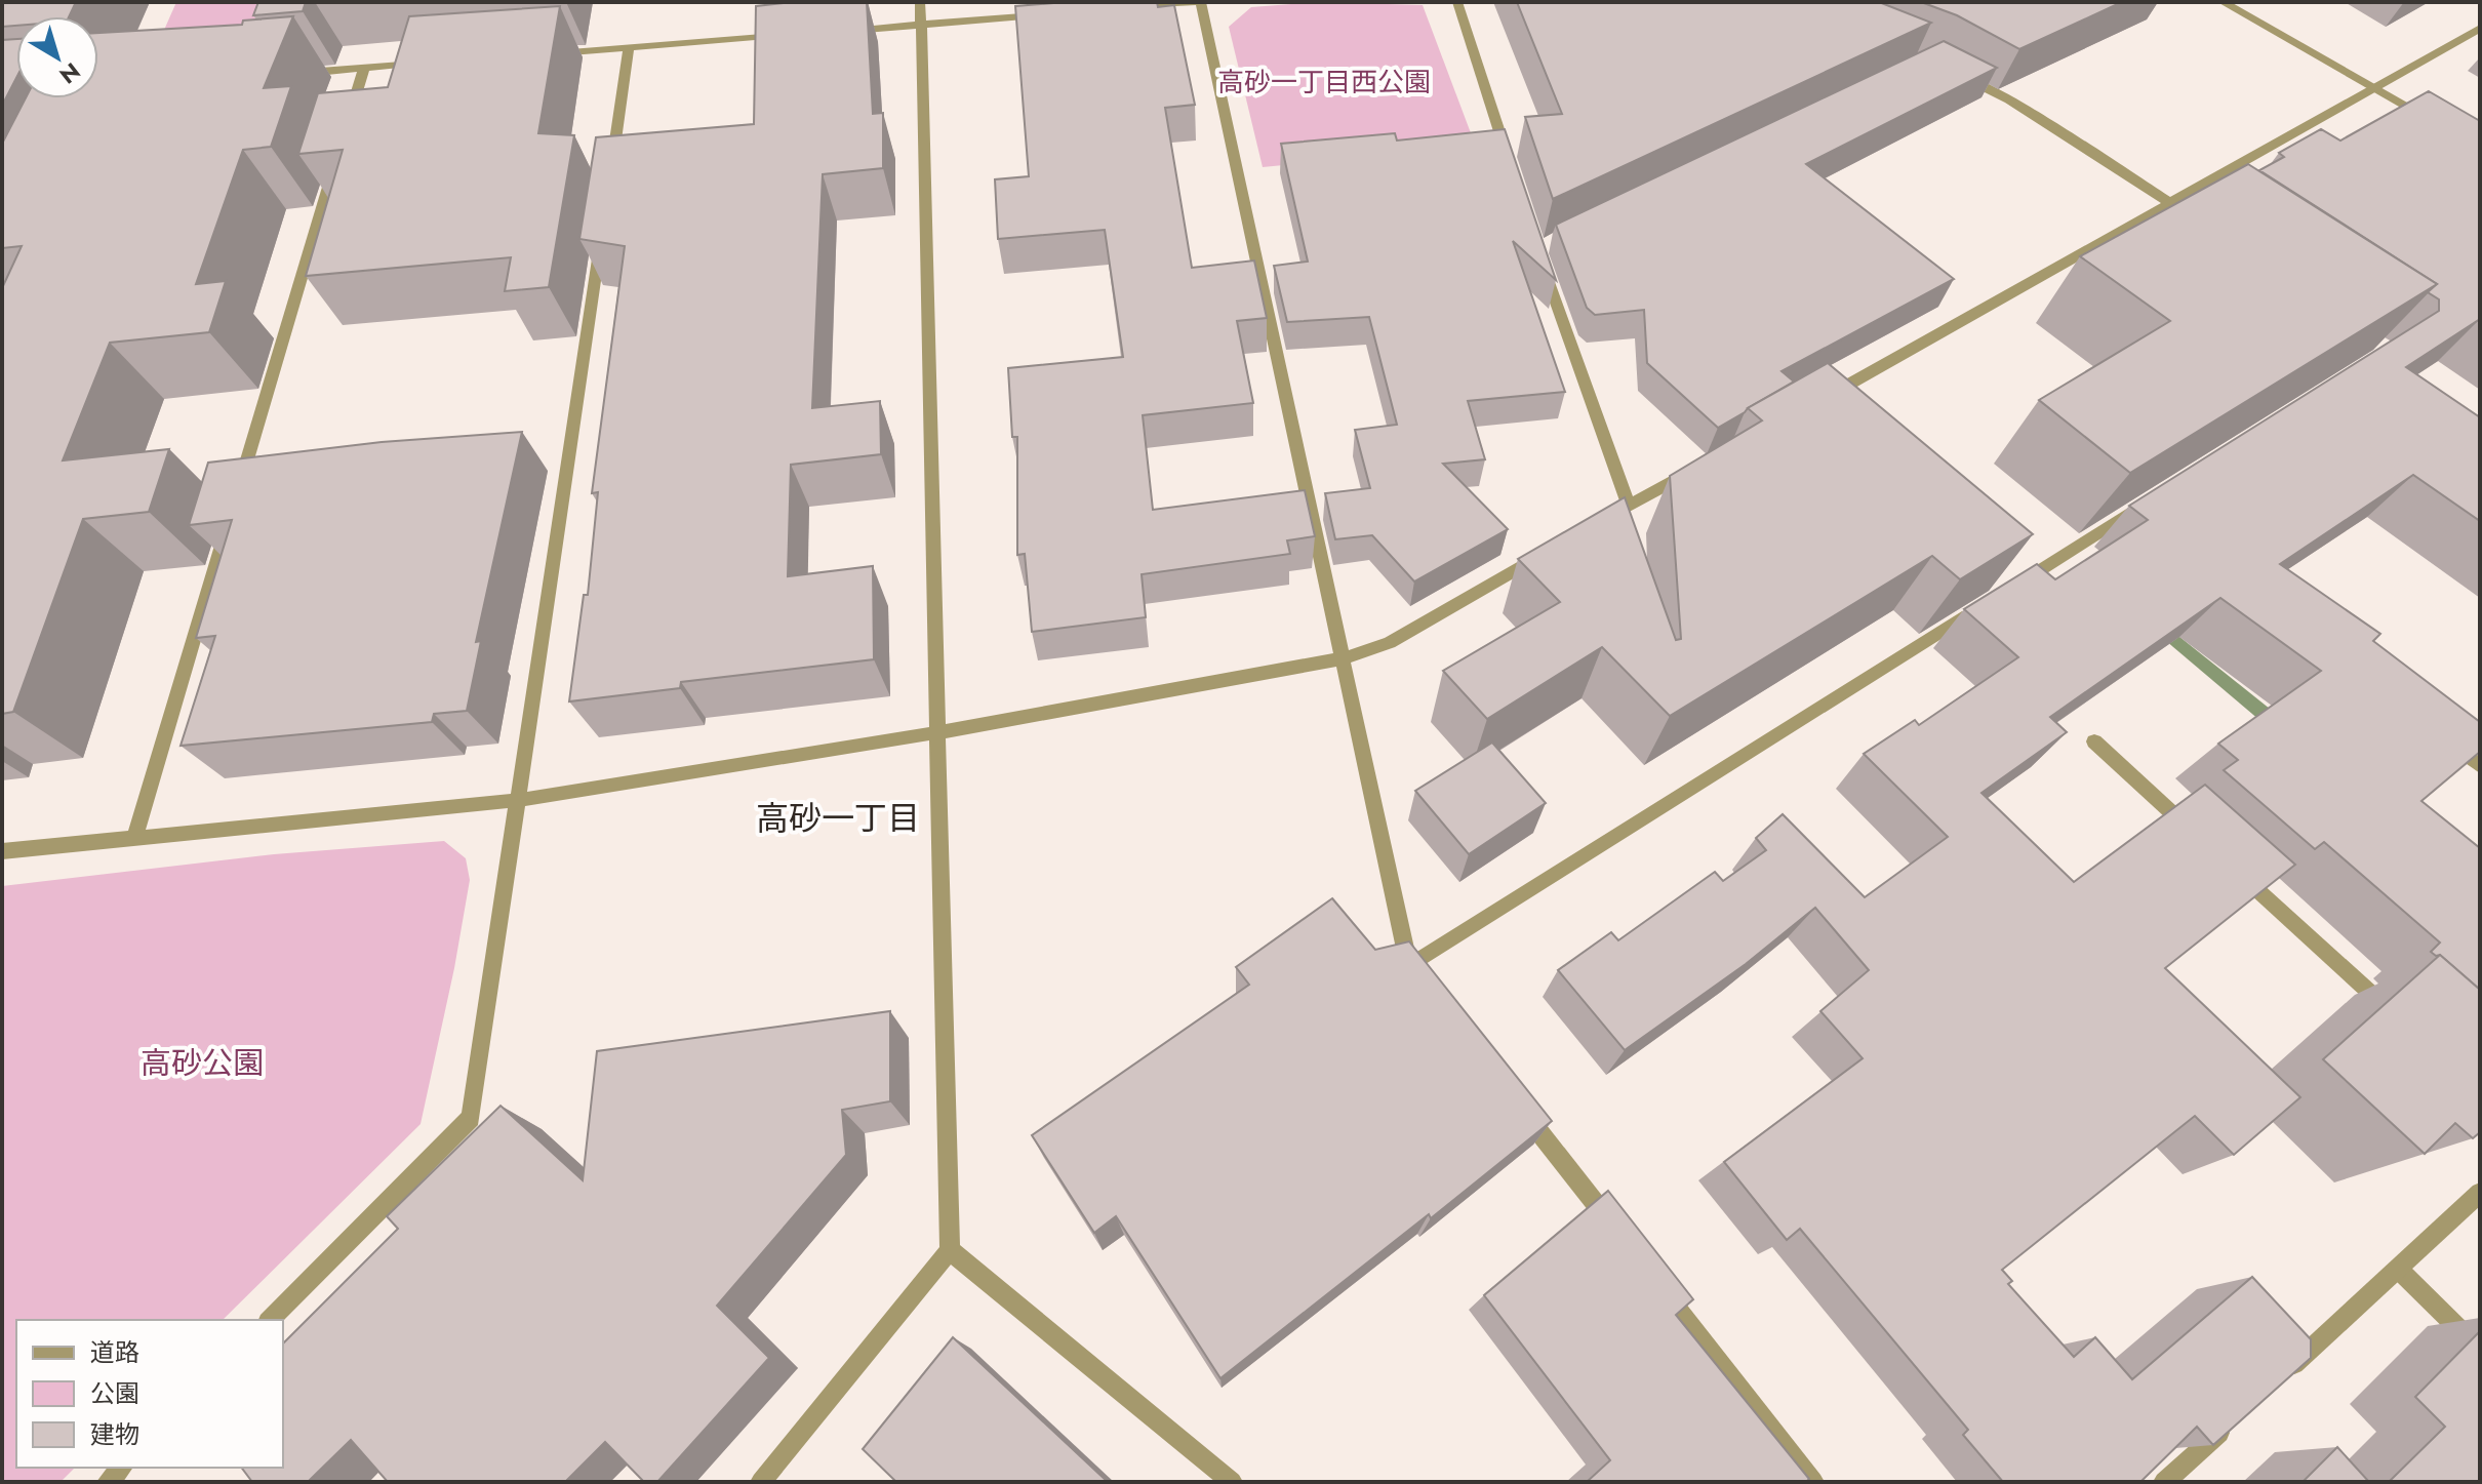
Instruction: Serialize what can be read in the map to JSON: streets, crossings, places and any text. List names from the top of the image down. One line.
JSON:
{"districts":["高砂一丁目"],"parks":["高砂一丁目西公園","高砂公園"],"legend":["道路","公園","建物"],"north":"bottom right"}
